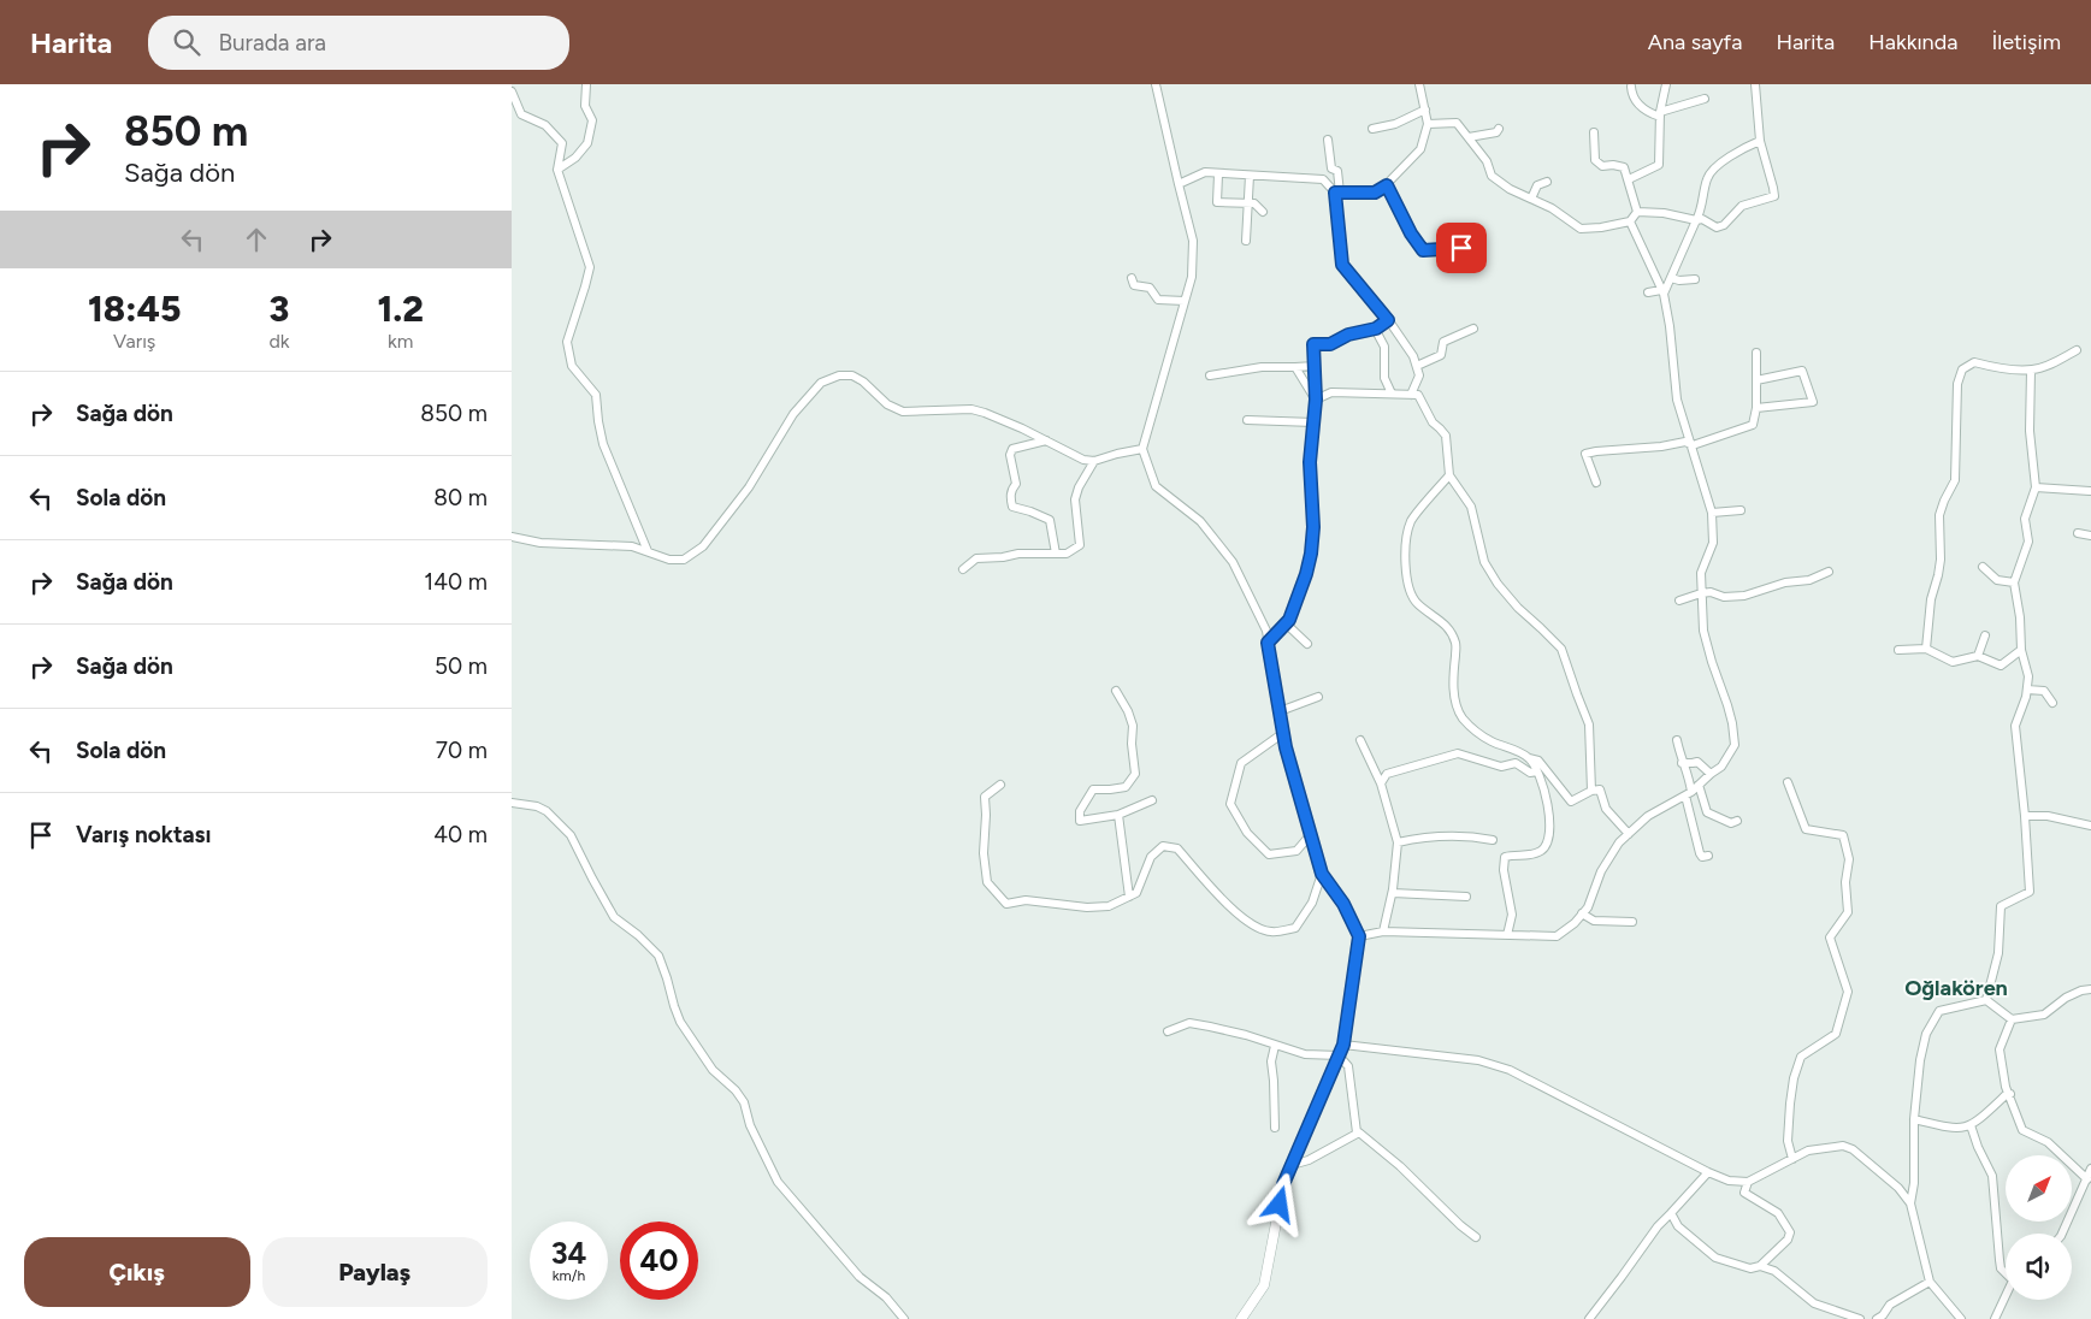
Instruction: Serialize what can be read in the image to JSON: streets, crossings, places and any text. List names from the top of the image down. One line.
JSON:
{"districts":["Oğlakören"],"north":"top right","page":{"header":"Harita","search":"Burada ara","nav":["Ana sayfa","Harita","Hakkında","İletişim"],"turn":["850 m","Sağa dön"],"eta":["18:45","Varış","3","dk","1.2","km"],"list":[{"name":"Sağa dön","value":"850 m"},{"name":"Sola dön","value":"80 m"},{"name":"Sağa dön","value":"140 m"},{"name":"Sağa dön","value":"50 m"},{"name":"Sola dön","value":"70 m"},{"name":"Varış noktası","value":"40 m"}],"speed":"34 km/h","limit":"40","buttons":["Çıkış","Paylaş"]}}
